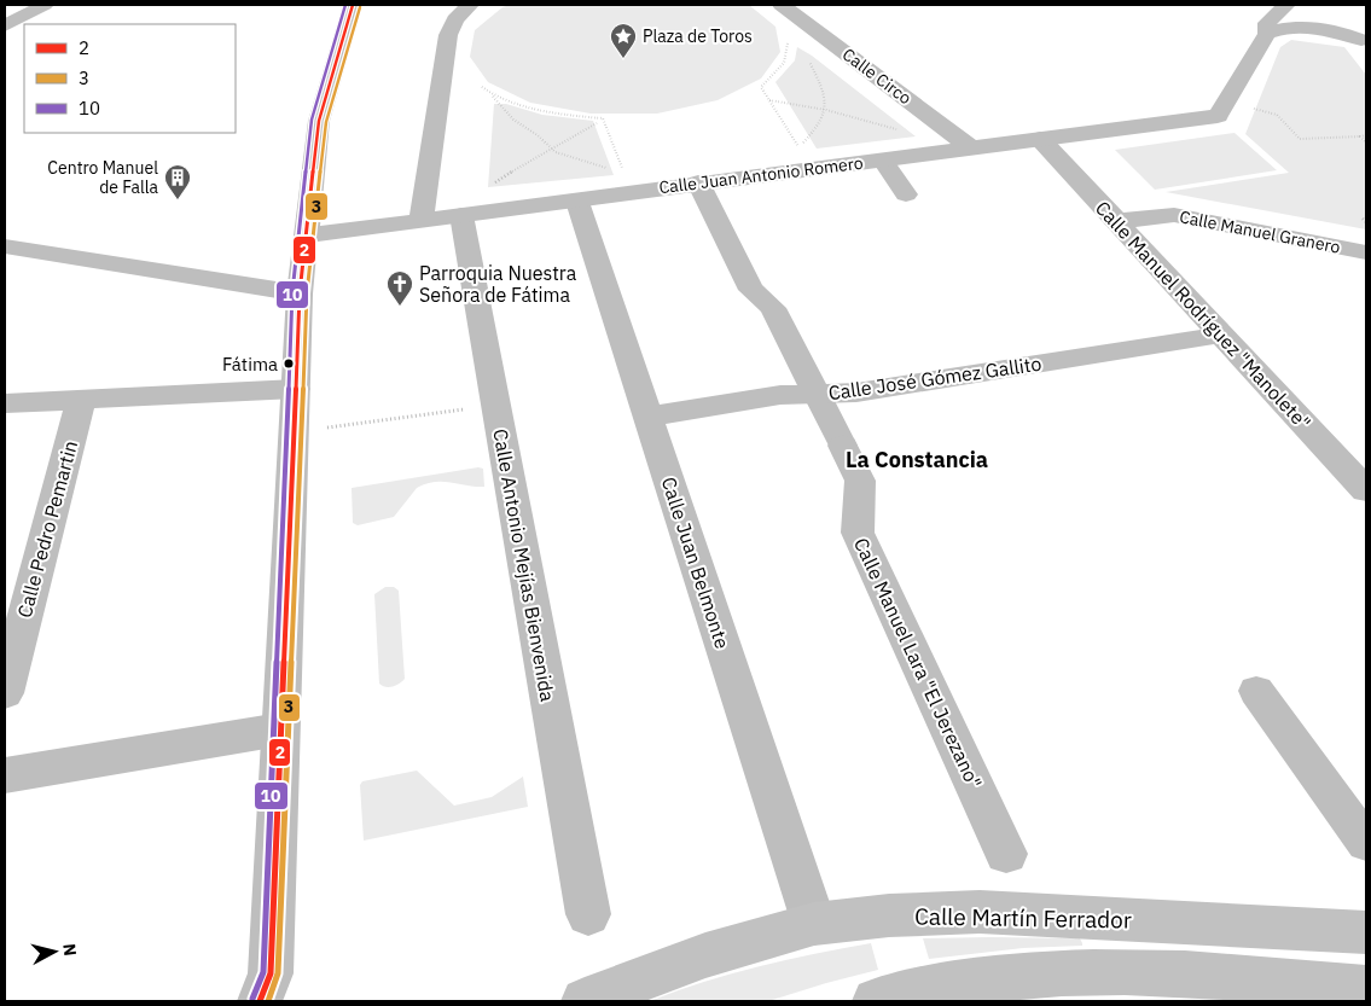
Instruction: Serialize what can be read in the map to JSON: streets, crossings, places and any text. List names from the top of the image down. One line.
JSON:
{"streets":{"main road":["Calle Martín Ferrador"],"street":["Calle Circo","Calle Juan Antonio Romero","Calle Manuel Granero","Calle Manuel Rodríguez \"Manolete\"","Calle José Gómez Gallito","Calle Pedro Pemartin","Calle Juan Belmonte","Calle Antonio Mejías Bienvenida","Calle Manuel Lara \"El Jerezano\""]},"crossings":[["Calle Circo","Calle Juan Antonio Romero"],["Calle Juan Antonio Romero","Calle Manuel Rodríguez \"Manolete\""],["Calle Juan Antonio Romero","Calle Juan Belmonte"],["Calle Juan Antonio Romero","Calle Antonio Mejías Bienvenida"],["Calle Juan Antonio Romero","Calle Manuel Lara \"El Jerezano\""],["Calle Manuel Granero","Calle Manuel Rodríguez \"Manolete\""],["Calle Manuel Rodríguez \"Manolete\"","Calle José Gómez Gallito"],["Calle José Gómez Gallito","Calle Juan Belmonte"],["Calle José Gómez Gallito","Calle Manuel Lara \"El Jerezano\""],["Calle Juan Belmonte","Calle Martín Ferrador"]],"districts":["La Constancia"],"places":{"place":["Plaza de Toros"],"building":["Centro Manuel de Falla"],"church":["Parroquia Nuestra Señora de Fátima"],"other":["Fátima"]},"lines":["transit line 2","transit line 10","transit line 3"],"legend":["2","3","10"],"north":"right"}
